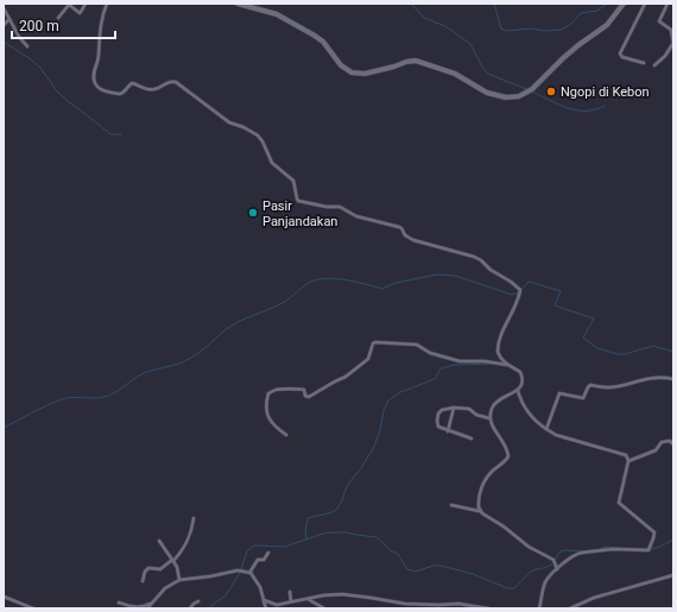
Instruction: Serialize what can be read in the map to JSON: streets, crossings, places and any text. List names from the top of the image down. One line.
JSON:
{"places":["Ngopi di Kebon","Pasir Panjandakan"],"scale_bar":"200 m"}
